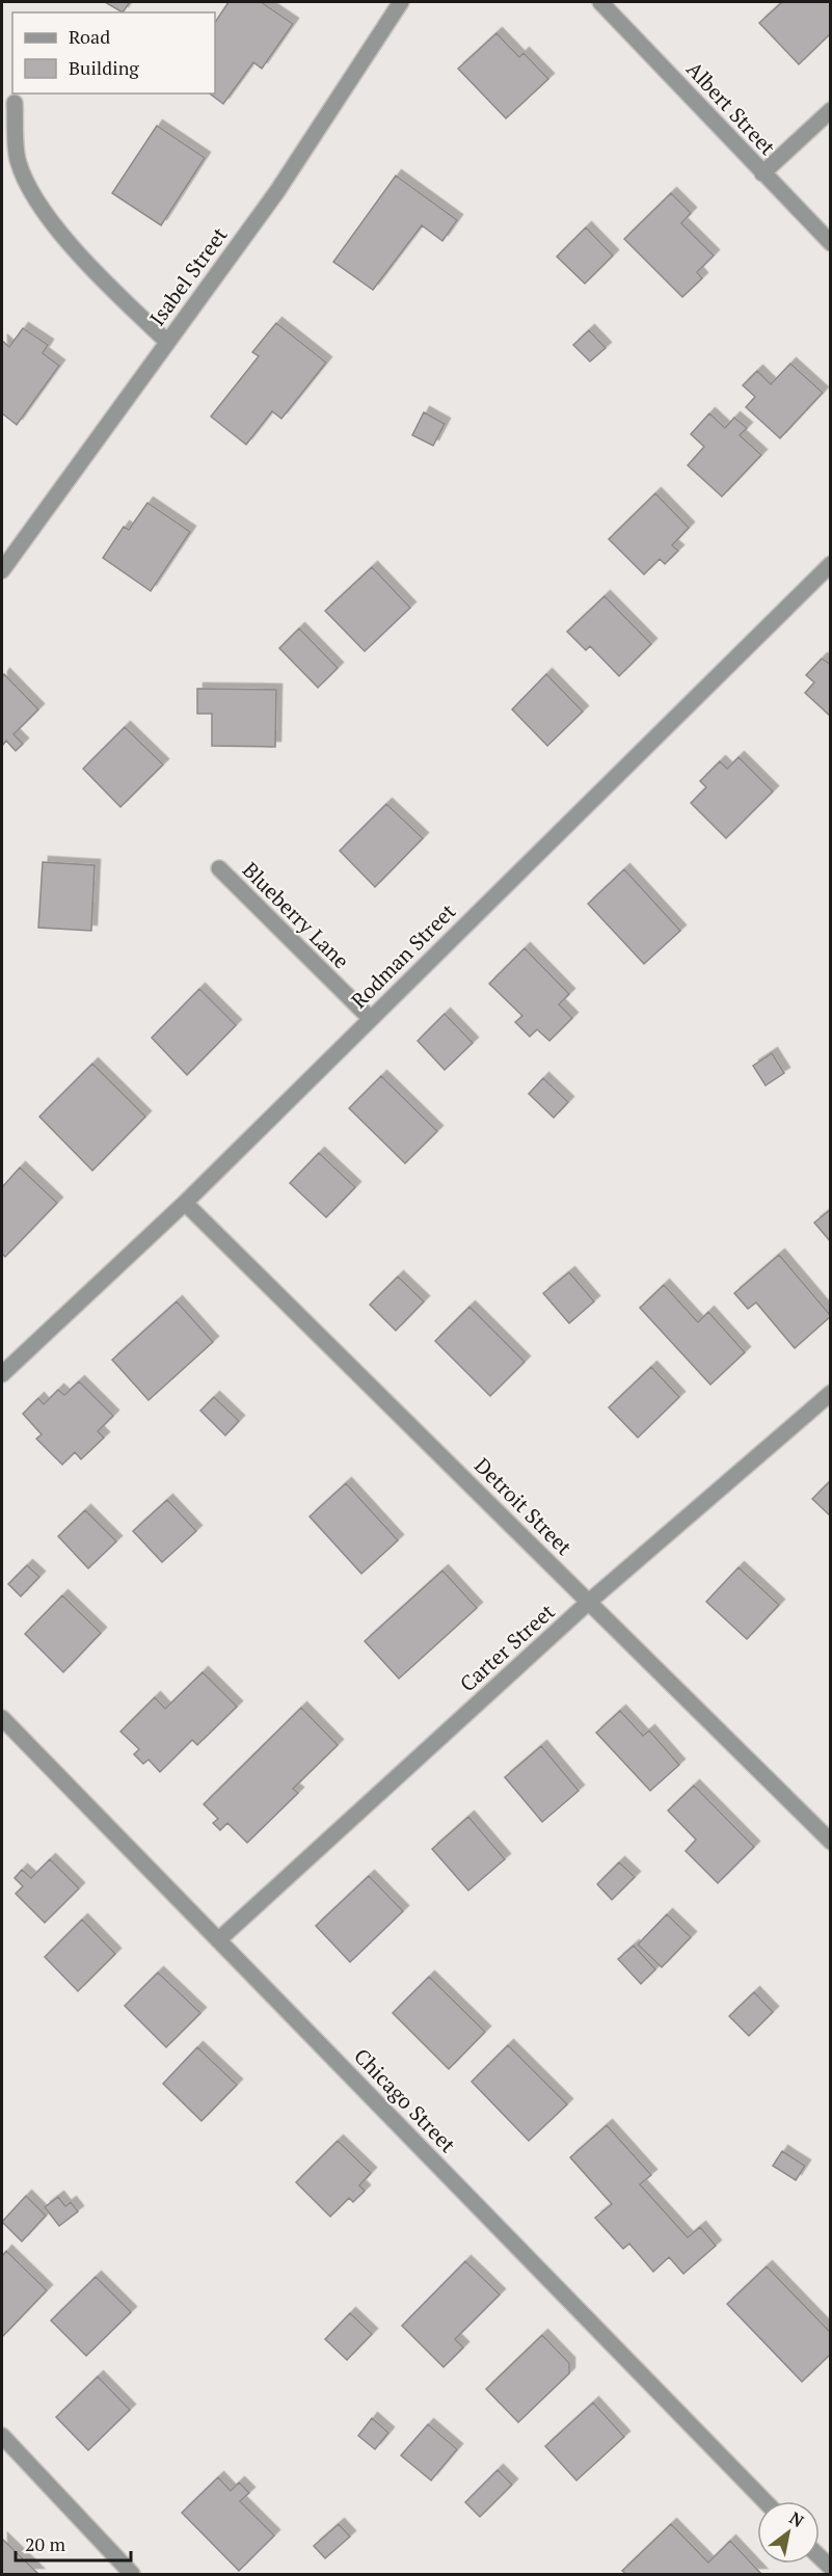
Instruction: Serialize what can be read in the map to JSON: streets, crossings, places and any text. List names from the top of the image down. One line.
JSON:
{"streets":{"street":["Albert Street","Isabel Street","Blueberry Lane","Rodman Street","Detroit Street","Carter Street","Chicago Street"]},"crossings":[["Blueberry Lane","Rodman Street"],["Rodman Street","Detroit Street"],["Detroit Street","Carter Street"],["Carter Street","Chicago Street"]],"legend":["Road","Building"],"scale_bar":"20 m","north":"top right"}
